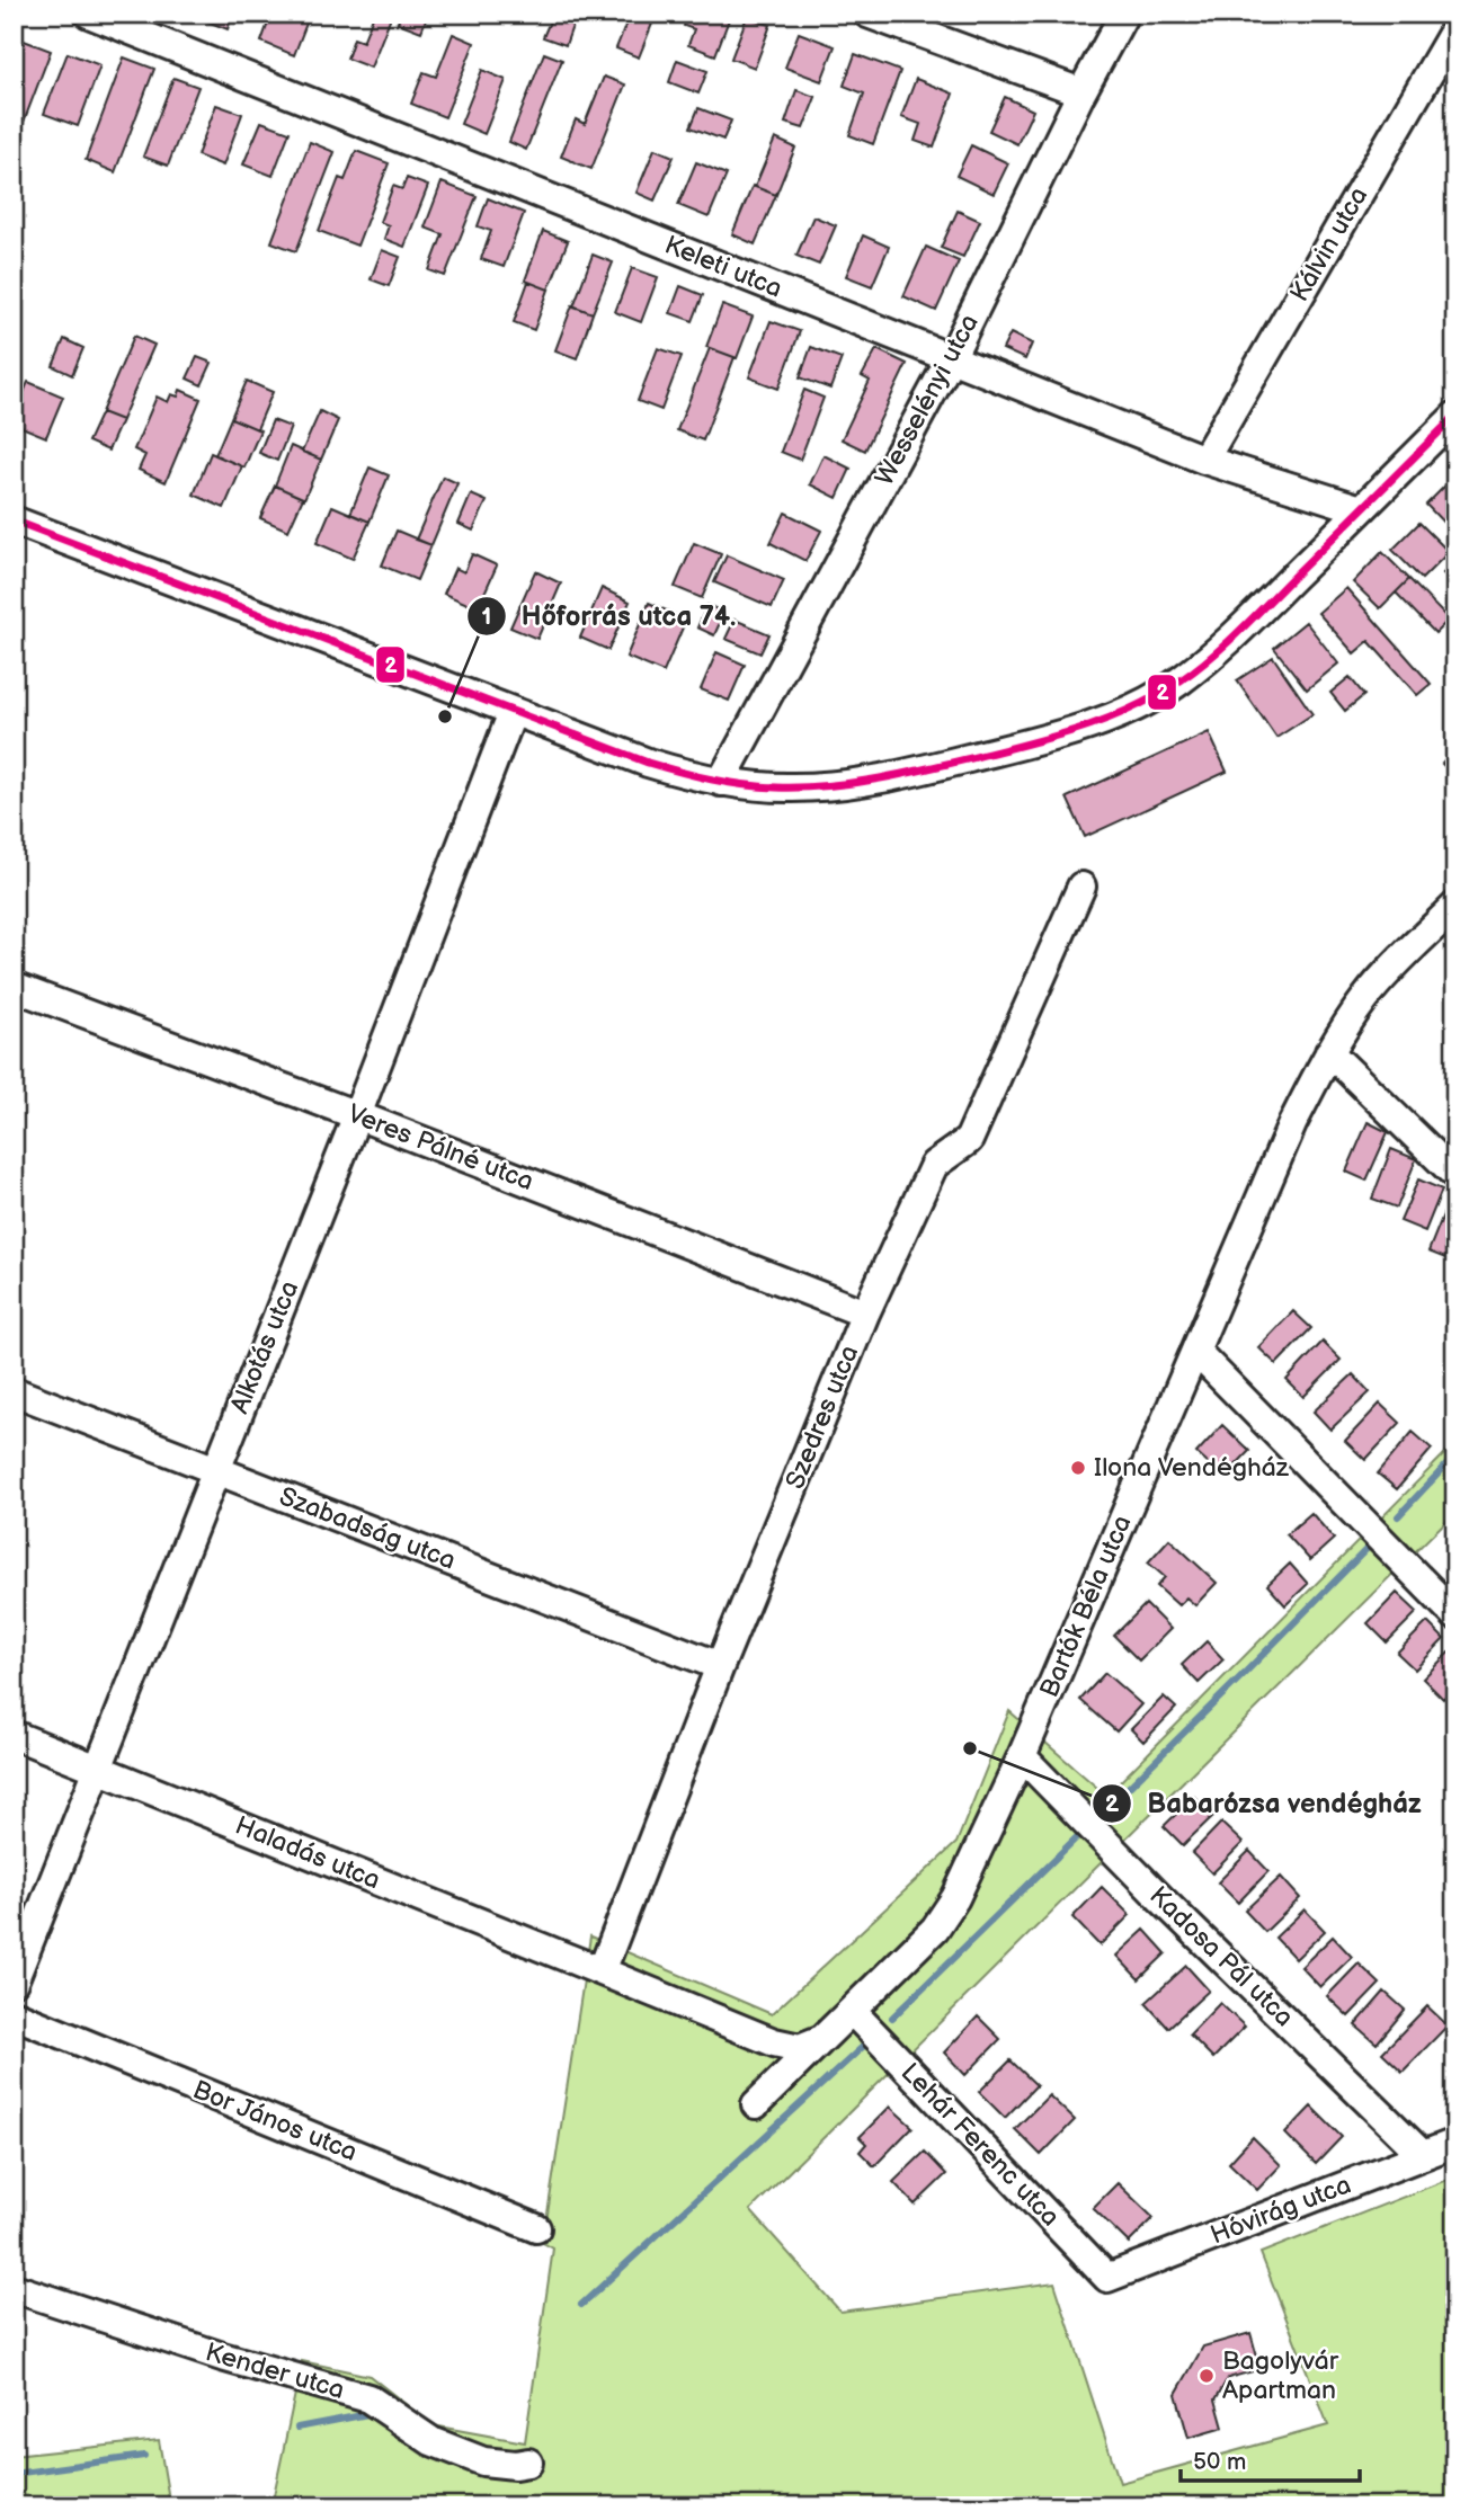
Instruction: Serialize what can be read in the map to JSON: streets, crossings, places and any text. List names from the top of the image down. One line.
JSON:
{"streets":{"street":["Kálvin utca","Keleti utca","Wesselényi utca","Veres Pálné utca","Alkotás utca","Szedres utca","Szabadság utca","Bartók Béla utca","Haladás utca","Kadosa Pál utca","Bor János utca","Lehár Ferenc utca","Hóvirág utca","Kender utca"]},"crossings":[["Kálvin utca","Keleti utca"],["Keleti utca","Wesselényi utca"],["Veres Pálné utca","Alkotás utca"],["Veres Pálné utca","Szedres utca"],["Alkotás utca","Szabadság utca"],["Alkotás utca","Haladás utca"],["Szedres utca","Szabadság utca"],["Szedres utca","Haladás utca"],["Bartók Béla utca","Kadosa Pál utca"],["Bartók Béla utca","Lehár Ferenc utca"],["Kadosa Pál utca","Hóvirág utca"],["Lehár Ferenc utca","Hóvirág utca"]],"places":["Hőforrás utca 74.","Ilona Vendégház","Babarózsa vendégház","Bagolyvár Apartman"],"lines":["transit line 2"],"scale_bar":"50 m"}
